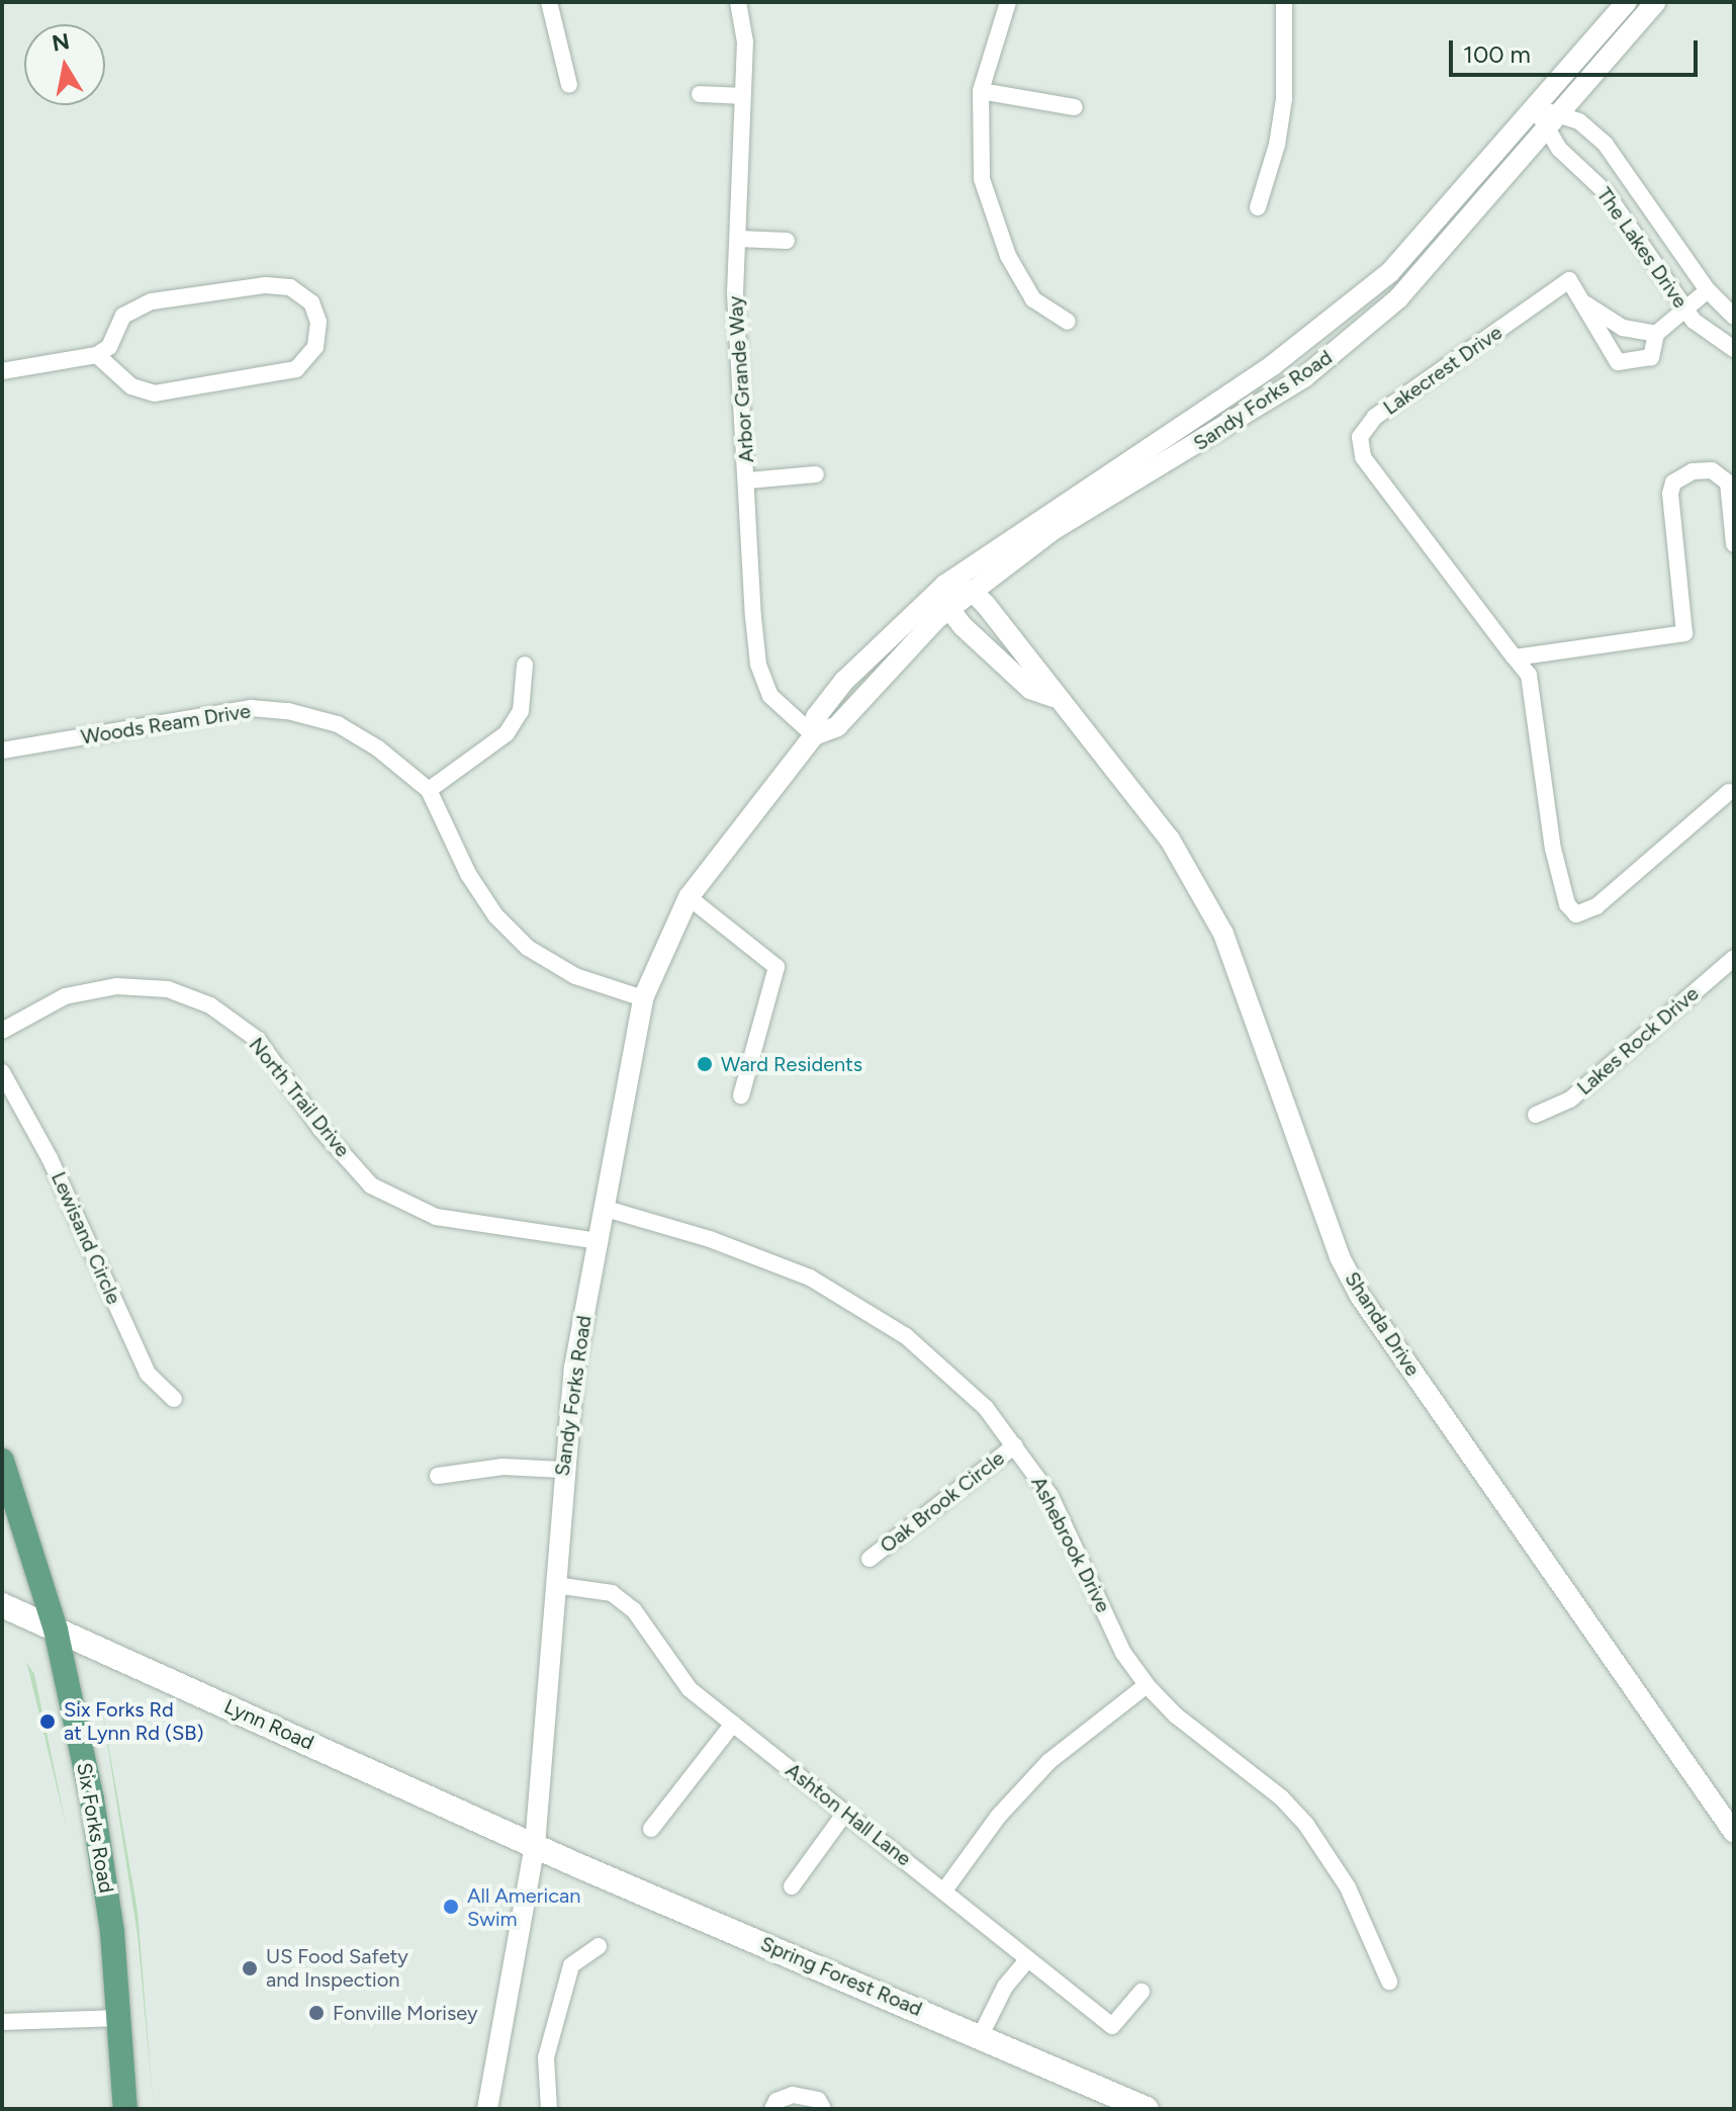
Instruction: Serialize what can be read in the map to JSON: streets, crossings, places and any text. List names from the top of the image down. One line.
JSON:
{"streets":{"main road":["Lynn Road","Six Forks Road","Spring Forest Road"],"street":["The Lakes Drive","Lakecrest Drive","Arbor Grande Way","Sandy Forks Road","Woods Ream Drive","Lakes Rock Drive","North Trail Drive","Lewisand Circle","Shanda Drive","Oak Brook Circle","Ashebrook Drive","Ashton Hall Lane"]},"crossings":[["The Lakes Drive","Sandy Forks Road"],["Arbor Grande Way","Sandy Forks Road"],["Sandy Forks Road","Woods Ream Drive"],["Sandy Forks Road","North Trail Drive"],["Sandy Forks Road","Shanda Drive"],["Sandy Forks Road","Ashebrook Drive"],["Sandy Forks Road","Lynn Road"],["Sandy Forks Road","Ashton Hall Lane"],["Sandy Forks Road","Spring Forest Road"],["Oak Brook Circle","Ashebrook Drive"],["Lynn Road","Six Forks Road"],["Lynn Road","Spring Forest Road"]],"places":["Ward Residents","Six Forks Rd at Lynn Rd (SB)","All American Swim","US Food Safety and Inspection","Fonville Morisey"],"scale_bar":"100 m","north":"top"}
